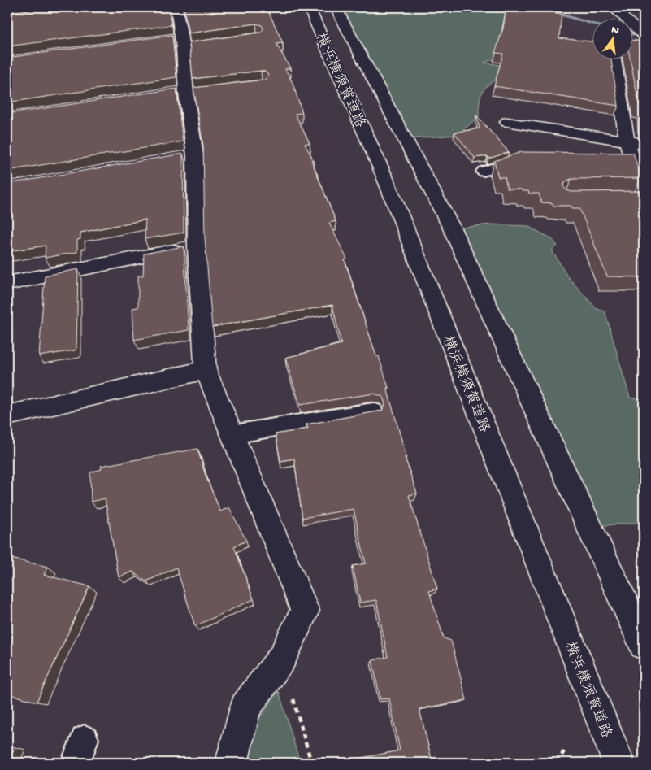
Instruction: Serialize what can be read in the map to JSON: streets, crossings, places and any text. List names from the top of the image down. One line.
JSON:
{"streets":{"main road":["横浜横須賀道路"]},"north":"top"}
